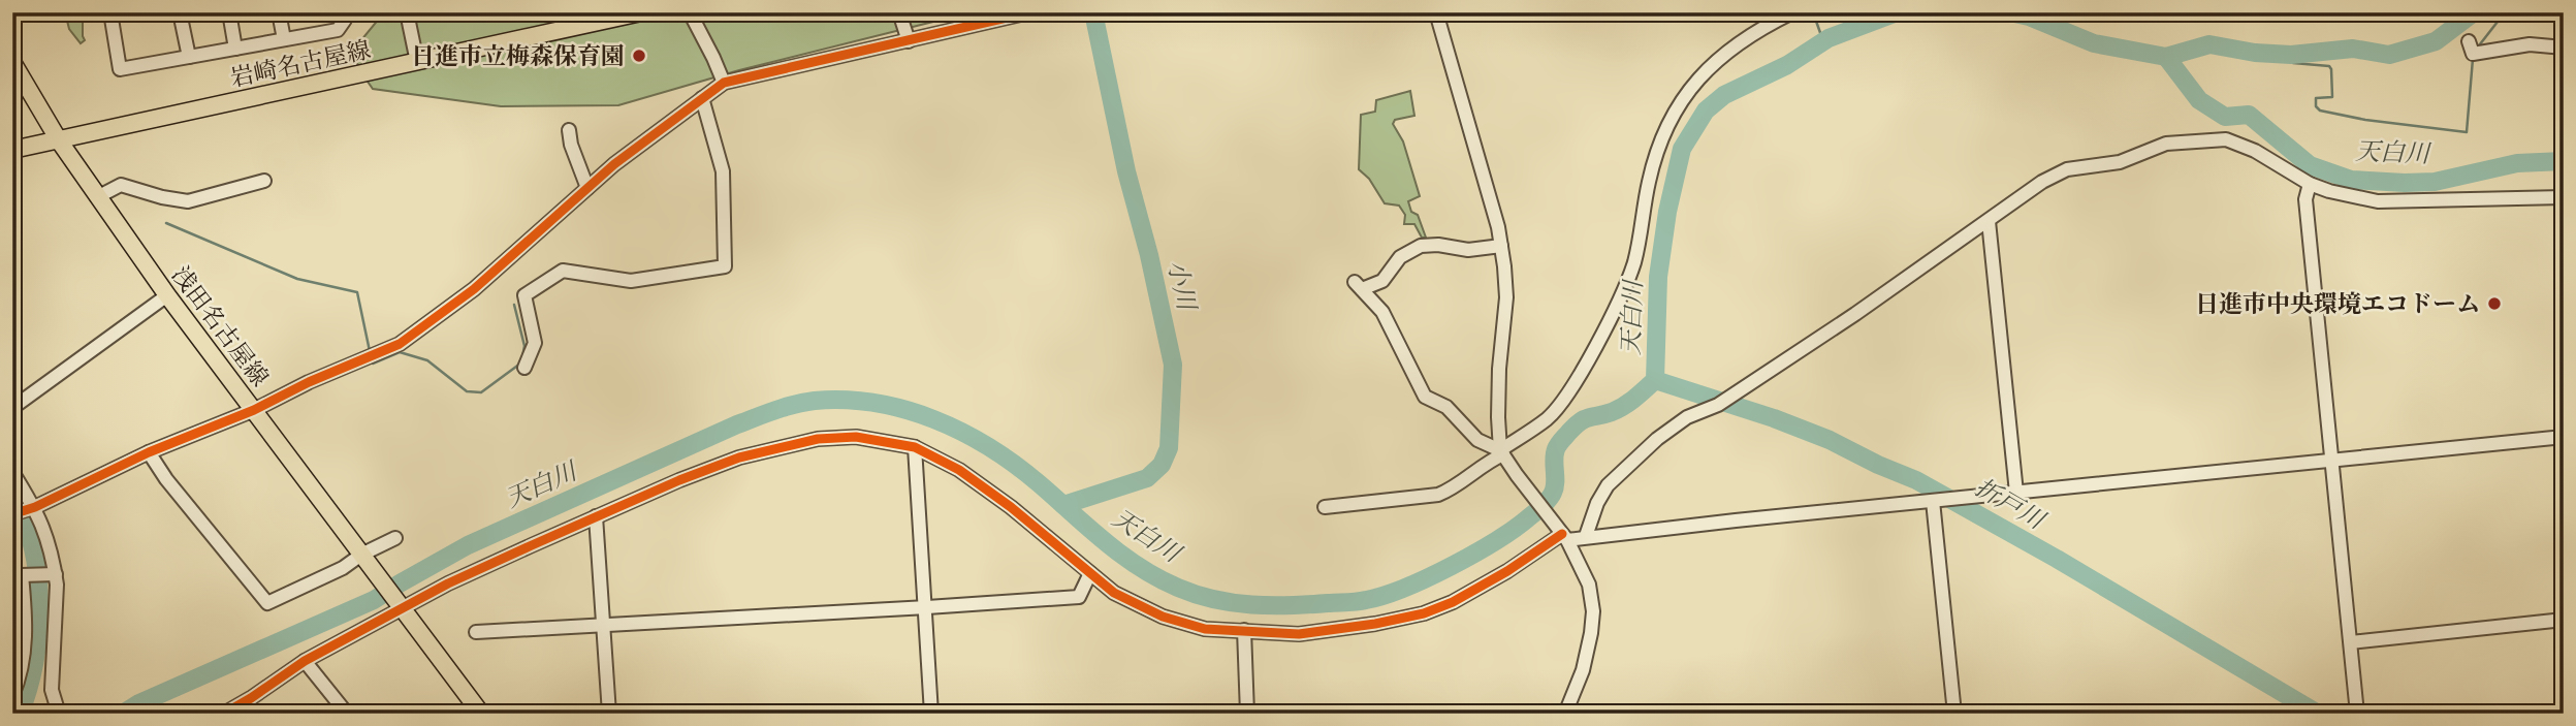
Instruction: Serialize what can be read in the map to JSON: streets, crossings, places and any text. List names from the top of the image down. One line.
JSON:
{"streets":{"main road":["岩崎名古屋線","浅田名古屋線"]},"crossings":[["岩崎名古屋線","浅田名古屋線"]],"water":["天白川","小川","折戸川"],"places":["日進市立梅森保育園","日進市中央環境エコドーム"]}
